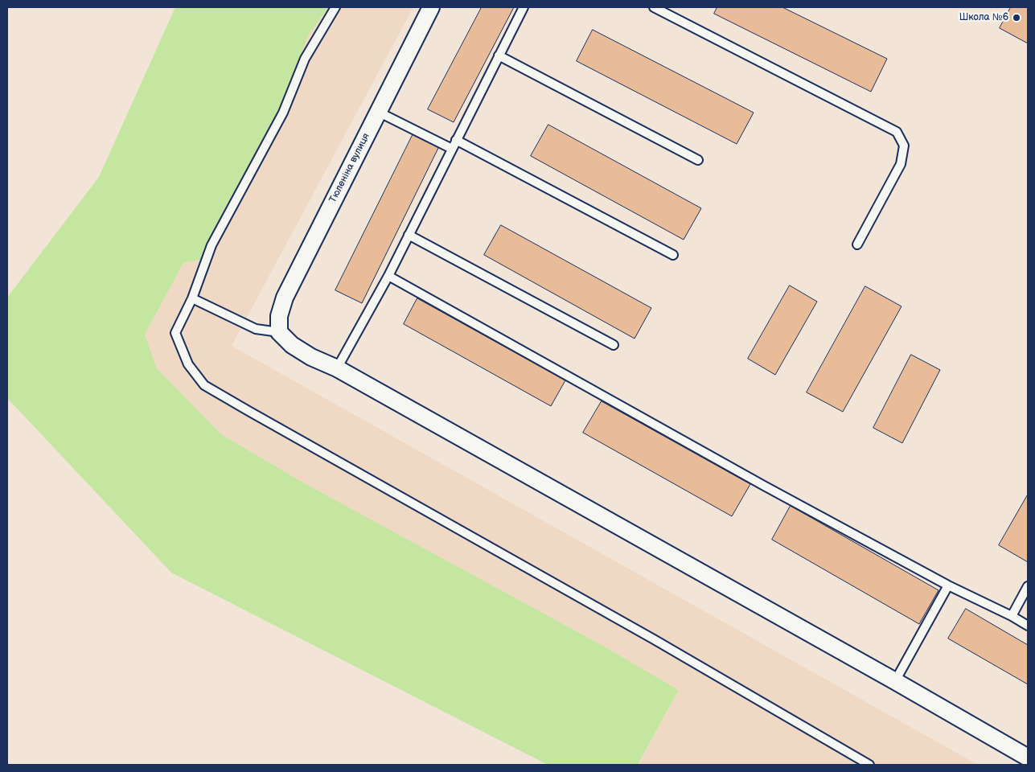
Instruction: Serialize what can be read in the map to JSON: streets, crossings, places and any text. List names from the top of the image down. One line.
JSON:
{"streets":{"street":["Тюленіна вулиця"]},"places":["Школа №6"]}
